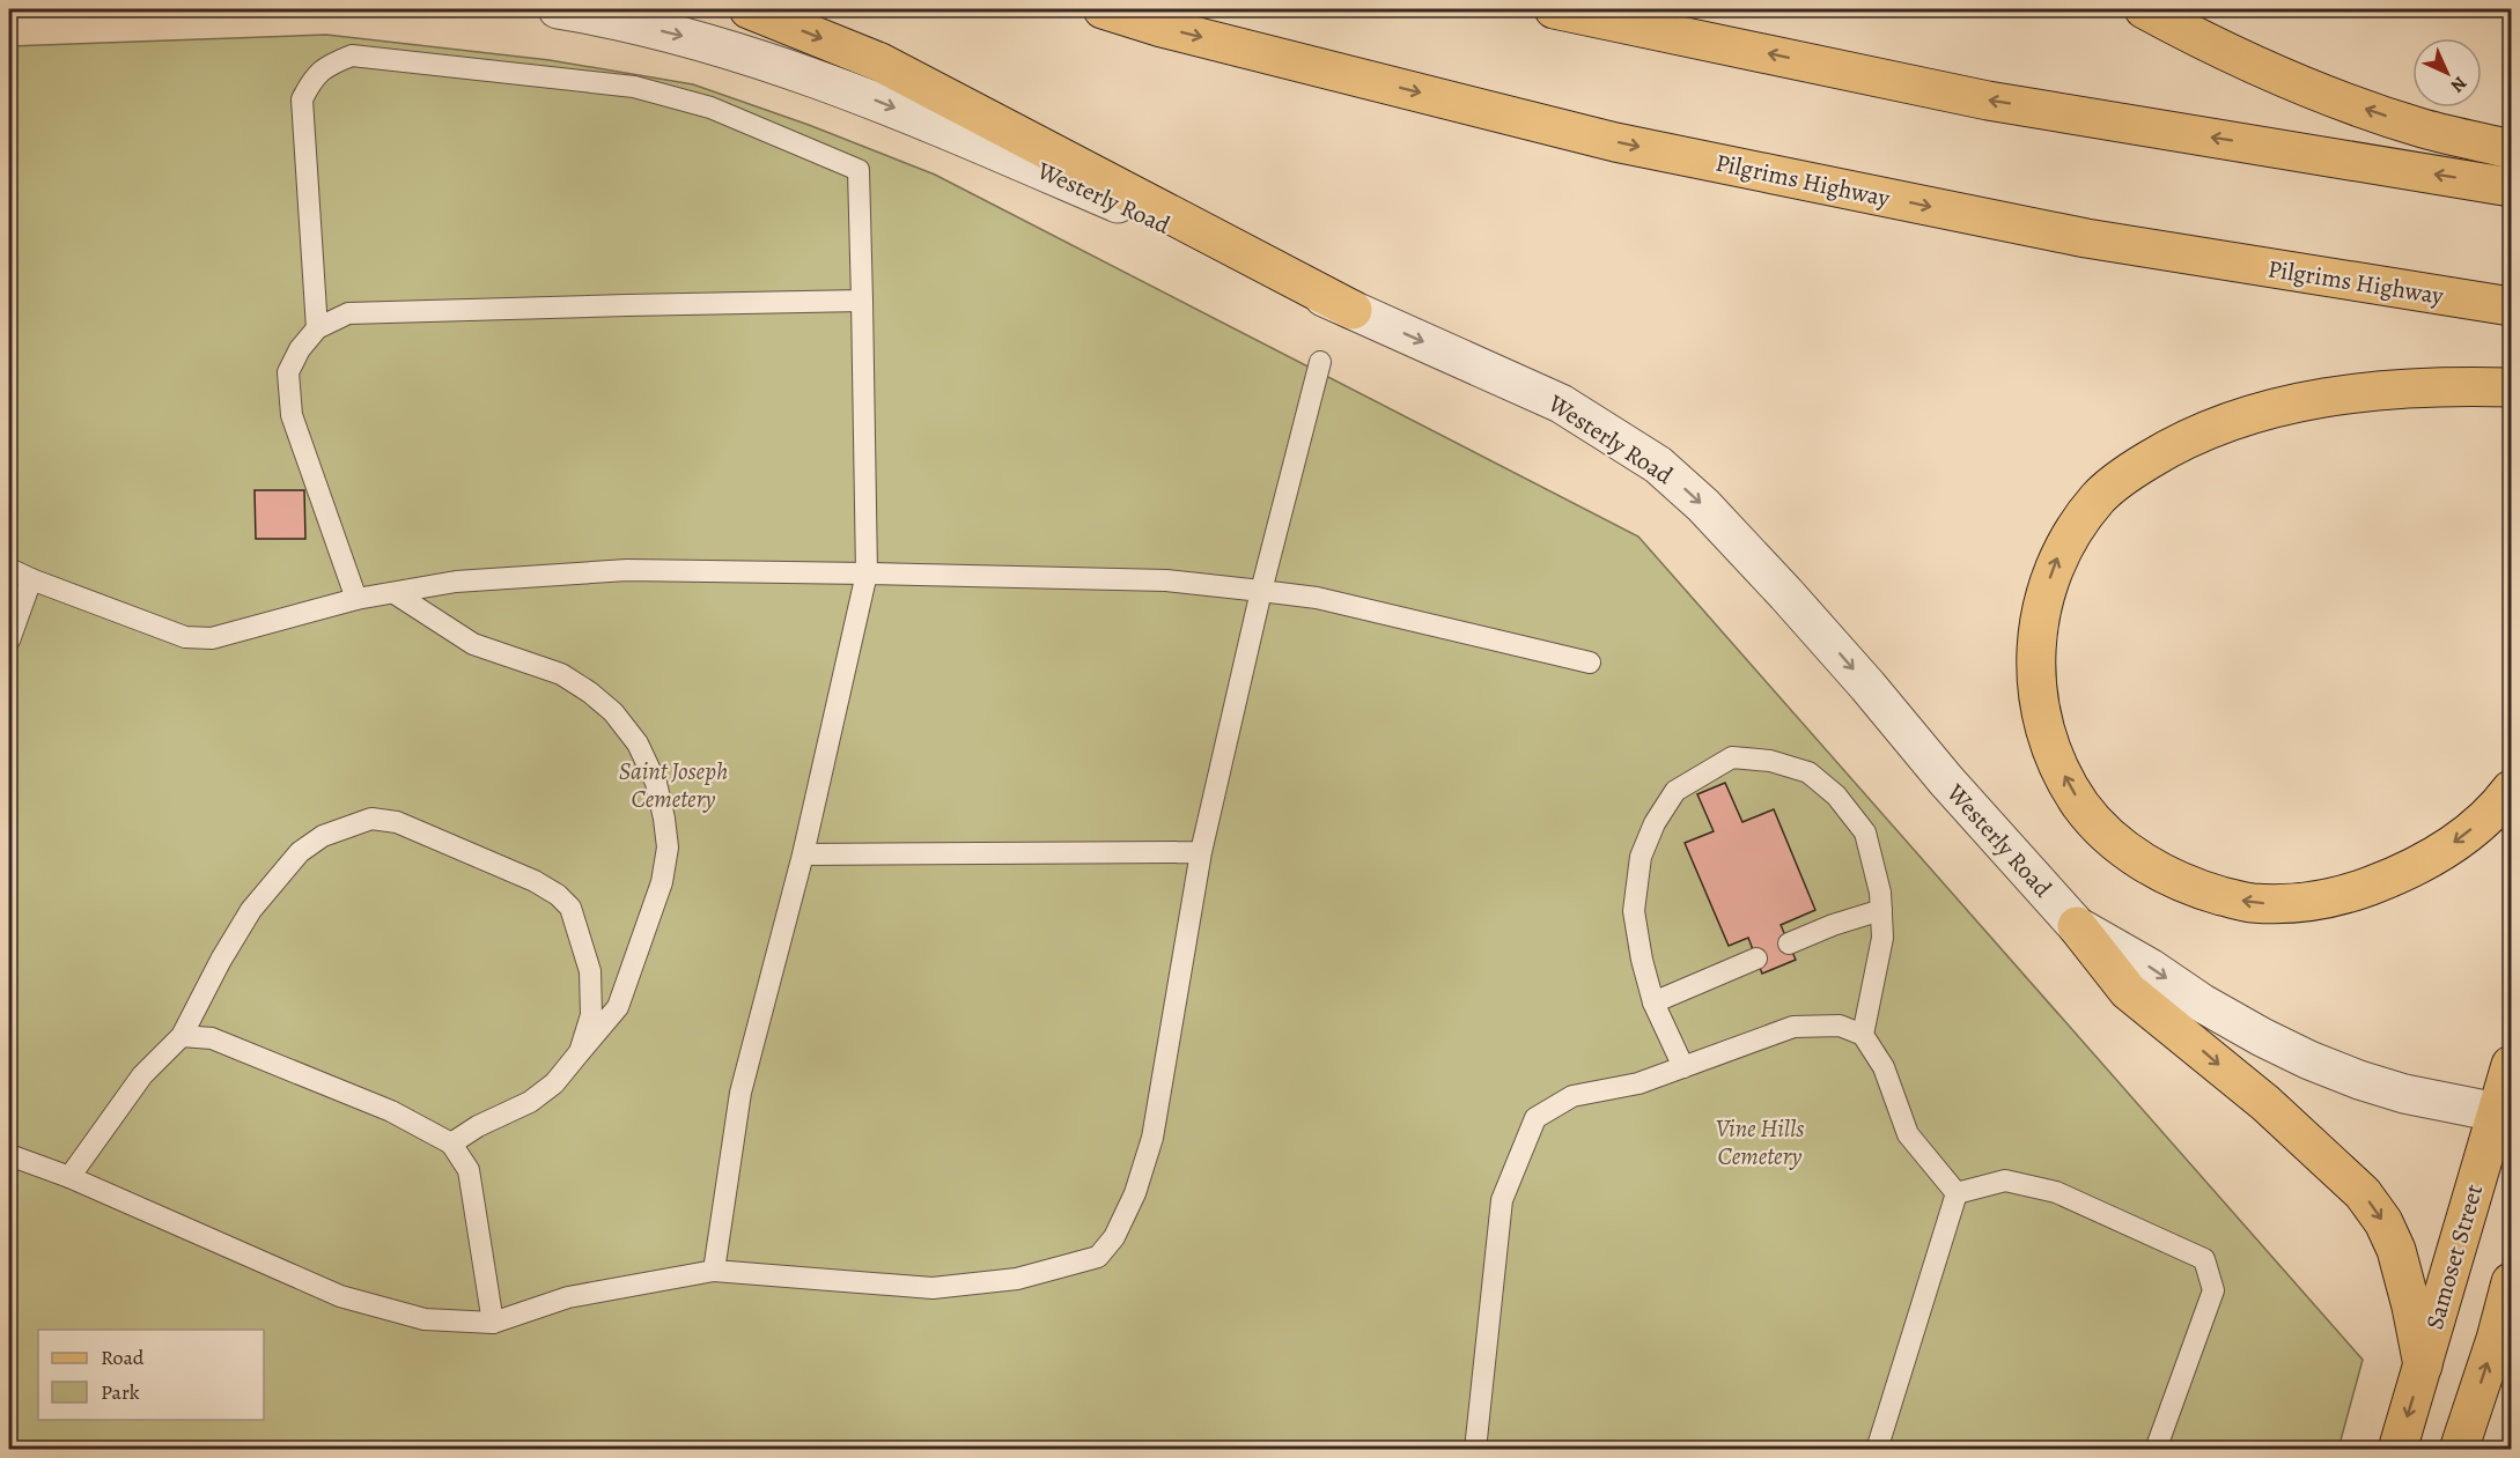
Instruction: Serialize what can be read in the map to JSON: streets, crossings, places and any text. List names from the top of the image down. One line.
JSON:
{"streets":{"main road":["Pilgrims Highway","Samoset Street"],"street":["Westerly Road"]},"crossings":[["Westerly Road","Samoset Street"]],"one_way":["Westerly Road"],"parks":["Saint Joseph Cemetery","Vine Hills Cemetery"],"legend":["Road","Park"],"north":"bottom right"}
